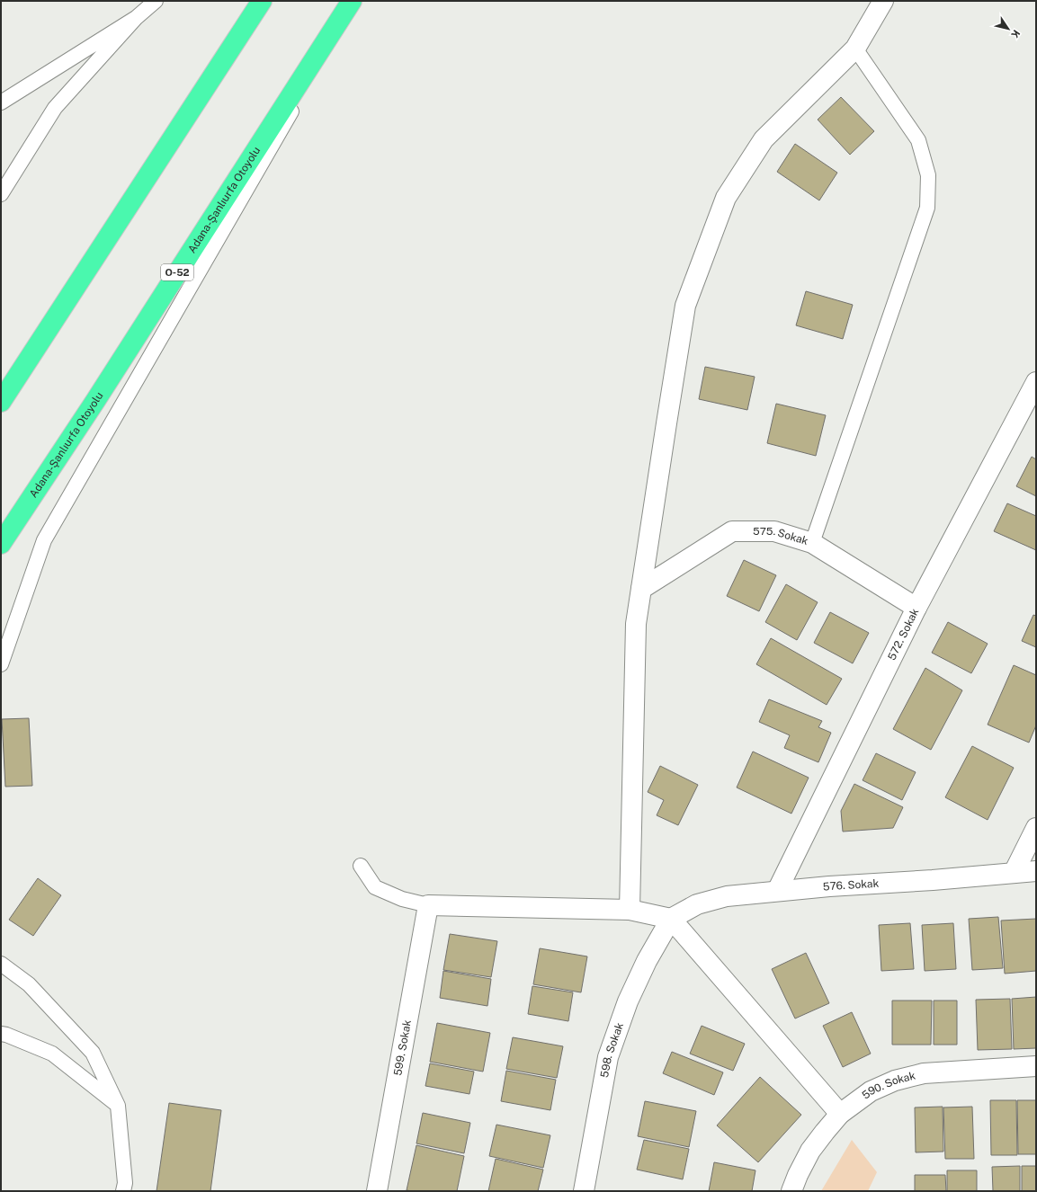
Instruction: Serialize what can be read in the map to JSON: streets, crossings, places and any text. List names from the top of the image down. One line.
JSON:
{"streets":{"highway":["Adana-Şanlıurfa Otoyolu","O-52"],"street":["575. Sokak","572. Sokak","576. Sokak","599. Sokak","598. Sokak","590. Sokak"]},"crossings":[["575. Sokak","572. Sokak"],["572. Sokak","576. Sokak"],["576. Sokak","598. Sokak"]],"north":"bottom right"}
